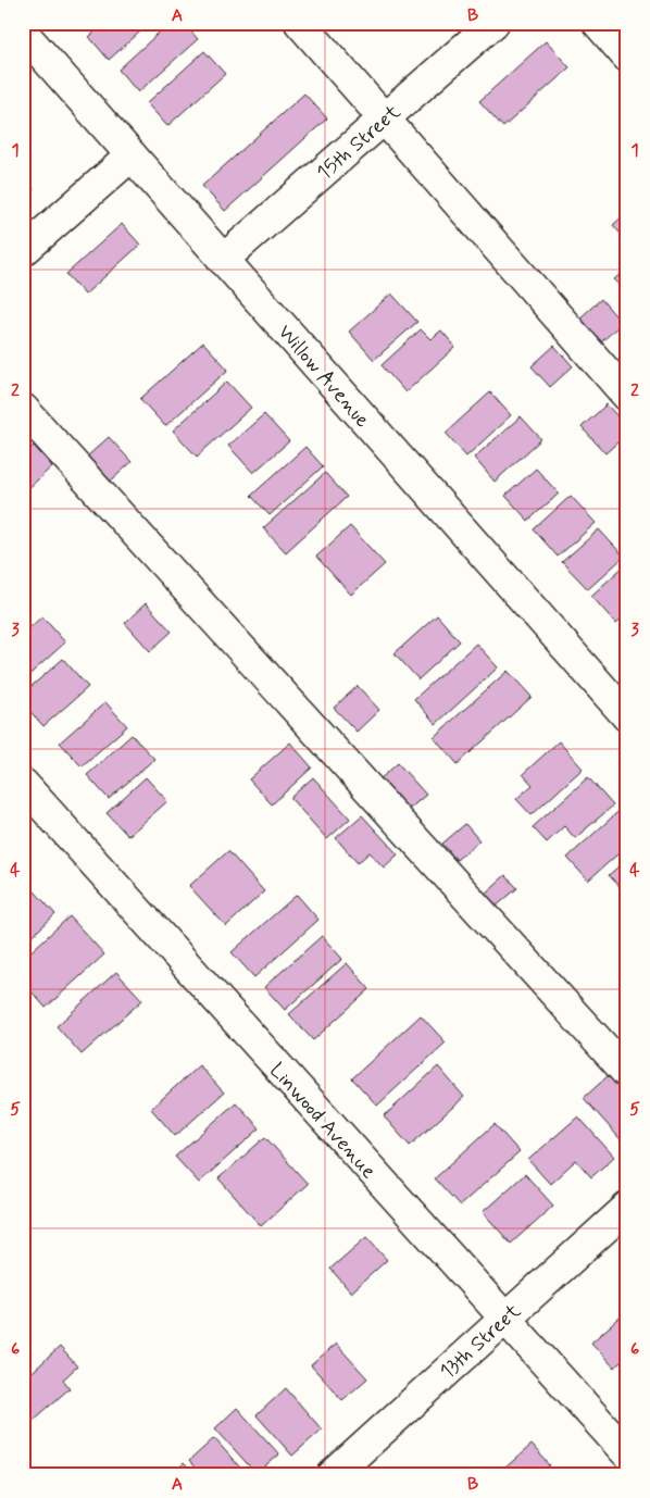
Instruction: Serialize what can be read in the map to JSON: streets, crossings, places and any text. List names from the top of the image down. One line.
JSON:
{"streets":{"street":["15th Street","Willow Avenue","Linwood Avenue","13th Street"]},"crossings":[["15th Street","Willow Avenue"],["Linwood Avenue","13th Street"]],"grid":{"columns":["A","B"],"rows":["1","2","3","4","5","6"]}}
